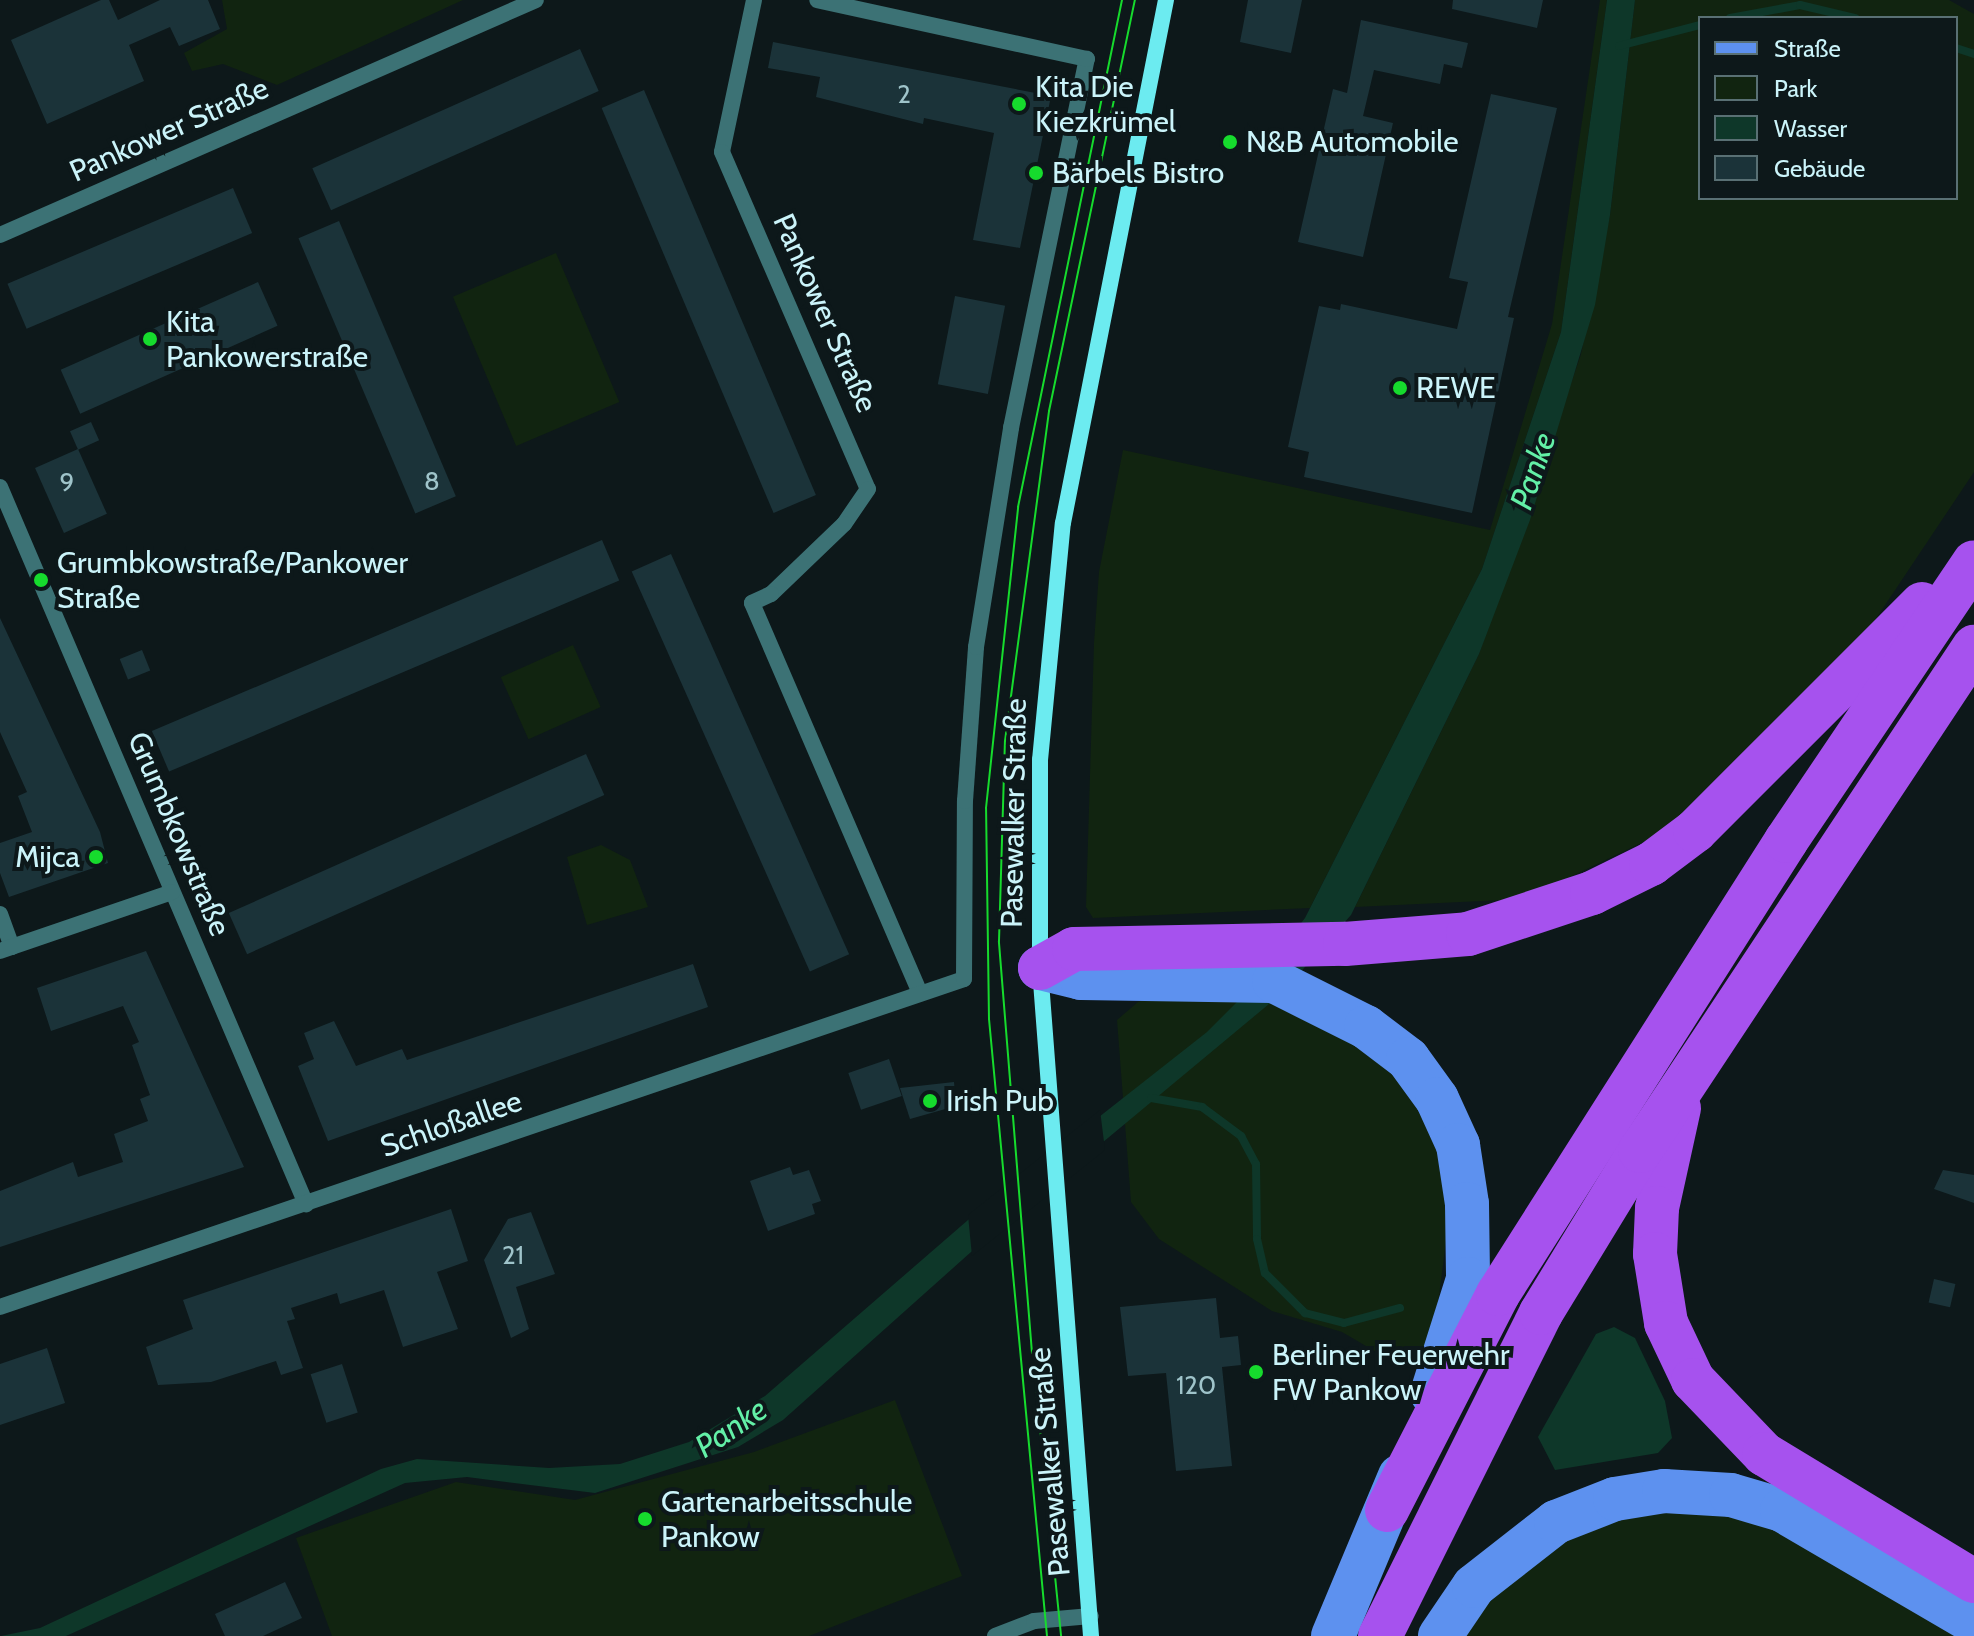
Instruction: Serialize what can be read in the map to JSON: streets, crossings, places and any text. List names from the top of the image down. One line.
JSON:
{"streets":{"main road":["Pasewalker Straße"],"street":["Pankower Straße","Grumbkowstraße","Schloßallee"]},"crossings":[["Pankower Straße","Schloßallee"],["Pasewalker Straße","Schloßallee"],["Grumbkowstraße","Schloßallee"]],"water":["Panke"],"places":["Kita Die Kiezkrümel","N&B Automobile","Bärbels Bistro","Kita Pankowerstraße","REWE","Grumbkowstraße/Pankower Straße","Mijca","Irish Pub","Berliner Feuerwehr FW Pankow","Gartenarbeitsschule Pankow"],"house_numbers":["2","8","9","21","120"],"legend":["Straße","Park","Wasser","Gebäude"]}
